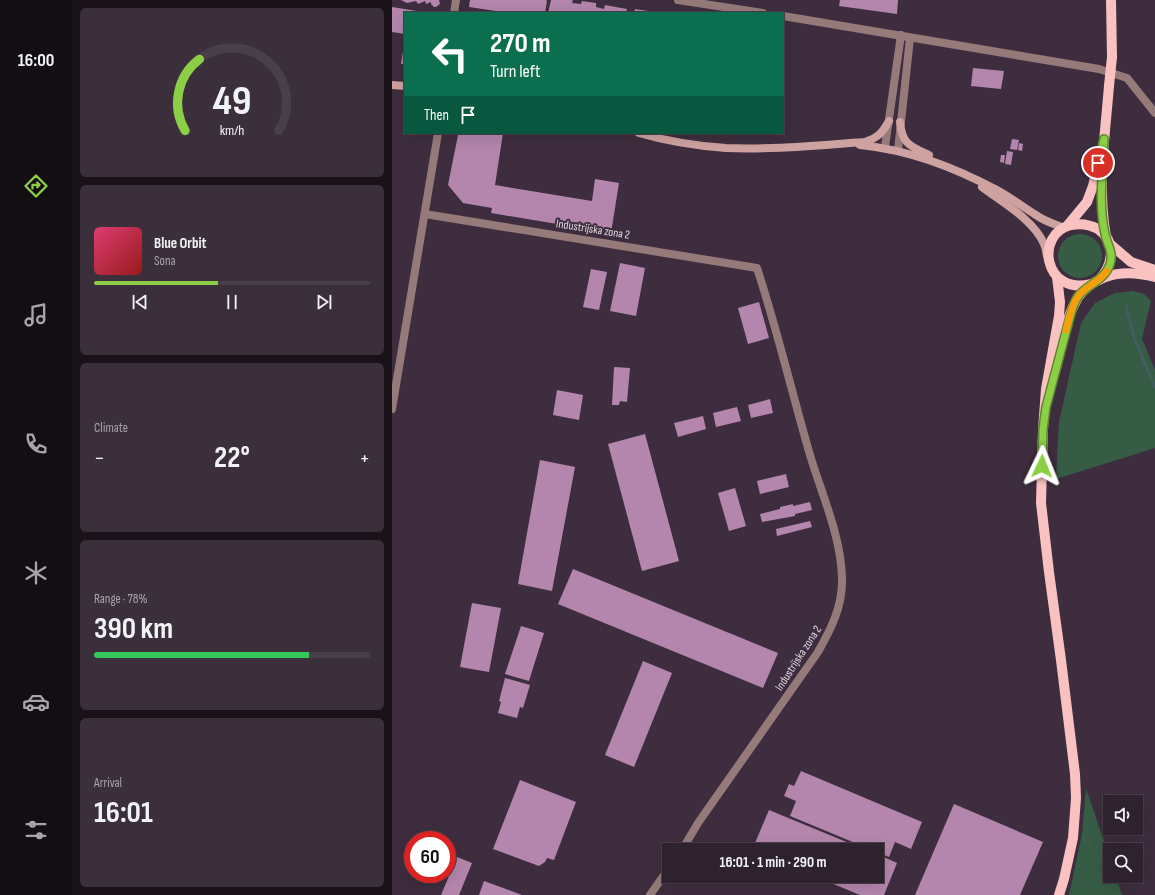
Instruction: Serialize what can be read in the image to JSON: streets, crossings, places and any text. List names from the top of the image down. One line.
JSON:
{"streets":{"street":["Industrijska zona 2"]},"page":{"tabs":"16:00","turn":["270 m","Turn left"],"then":"Then","song":["Blue Orbit","Sona"],"tile":["Climate",["Range · 78%","390 km"],["Arrival","16:01"]],"heat":["−","22°","+"],"limit":"60","trip":"16:01 · 1 min · 290 m","gauge":["49","km/h"]}}
